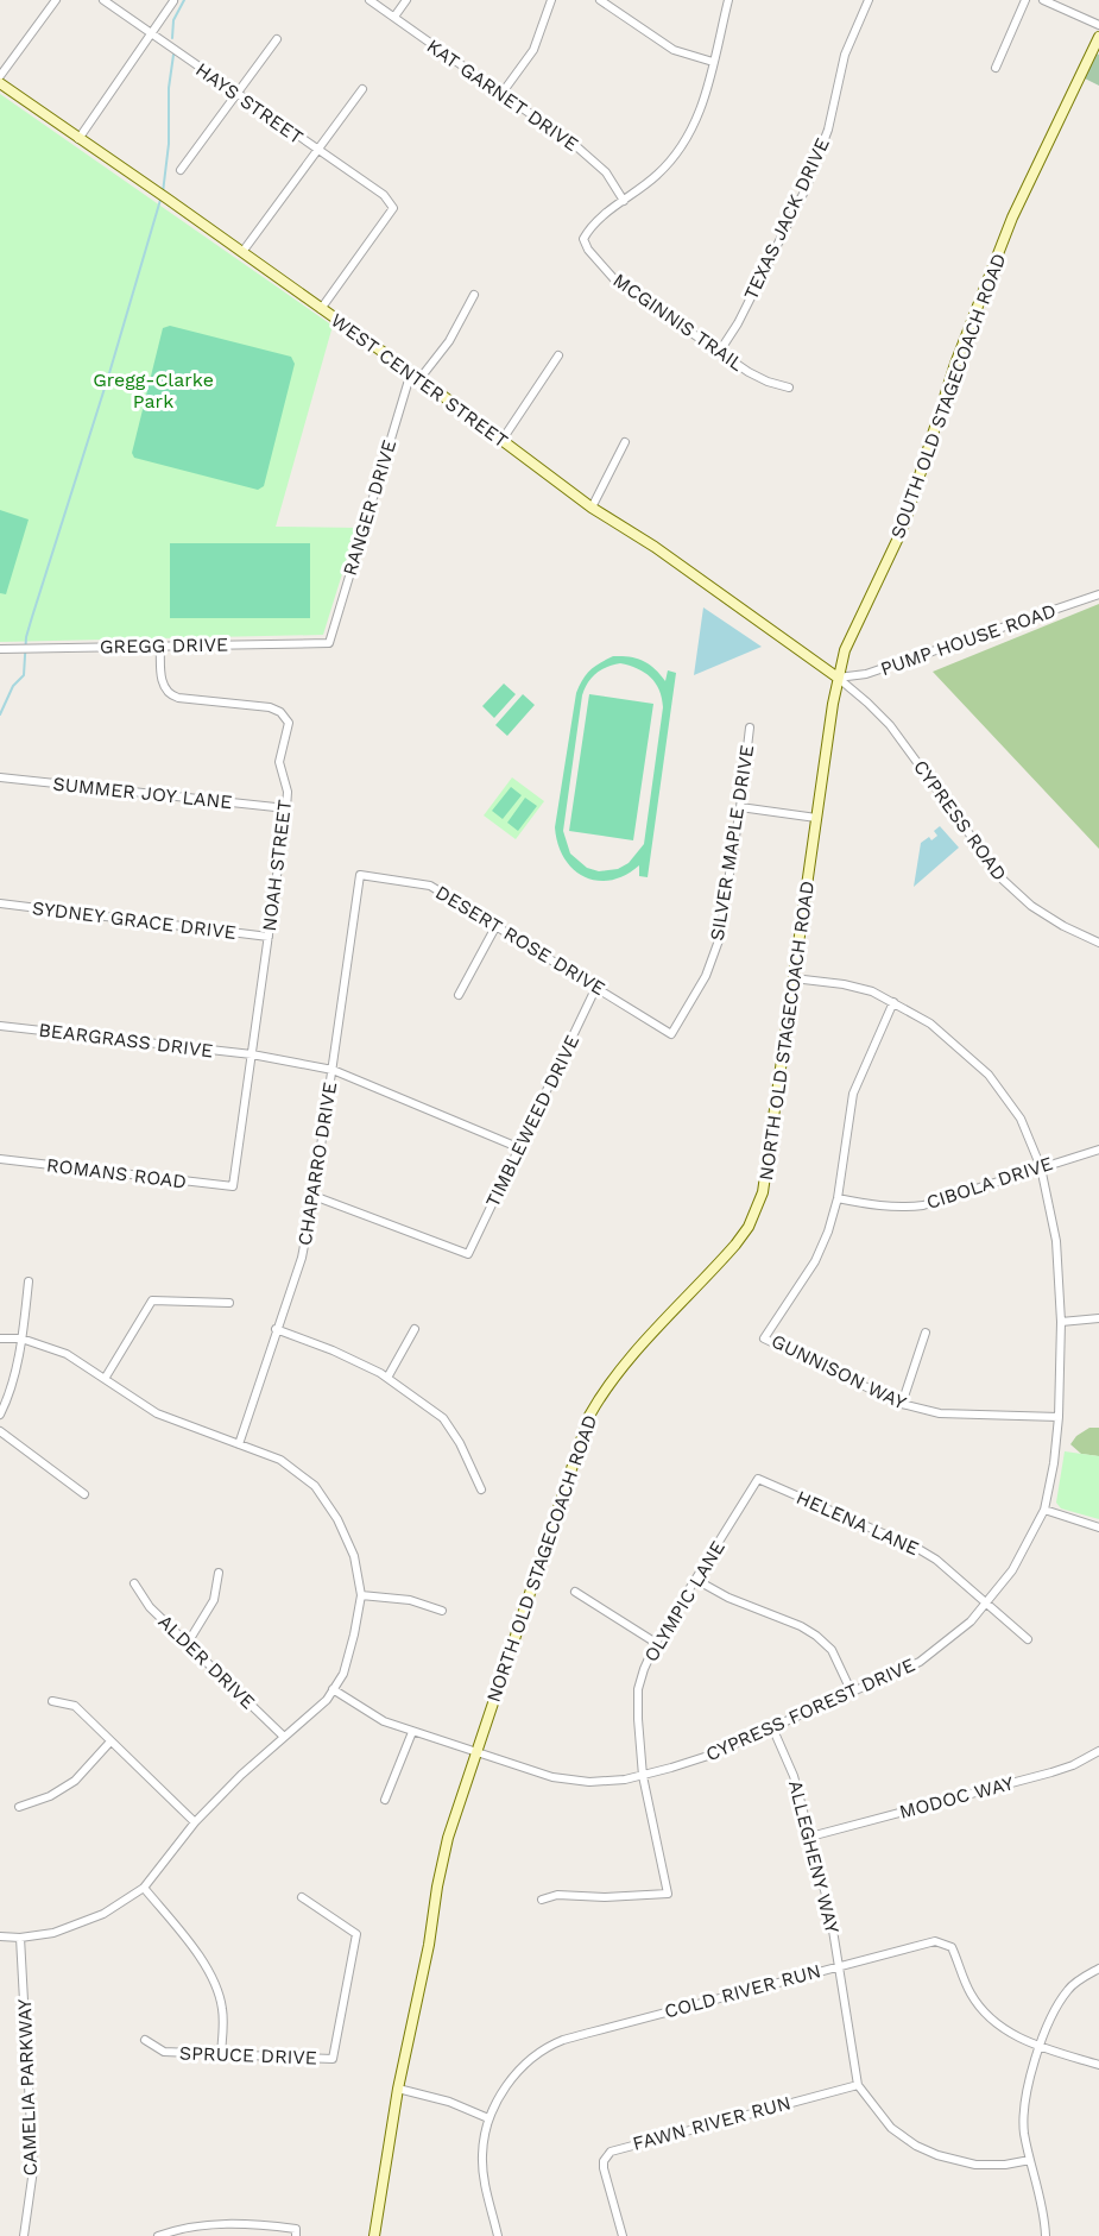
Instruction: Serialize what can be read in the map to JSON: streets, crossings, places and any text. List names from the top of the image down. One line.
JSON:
{"streets":{"street":["KAT GARNET DRIVE","HAYS STREET","TEXAS JACK DRIVE","MCGINNIS TRAIL","WEST CENTER STREET","SOUTH OLD STAGECOACH ROAD","RANGER DRIVE","PUMP HOUSE ROAD","GREGG DRIVE","SUMMER JOY LANE","CYPRESS ROAD","SILVER MAPLE DRIVE","NOAH STREET","SYDNEY GRACE DRIVE","DESERT ROSE DRIVE","NORTH OLD STAGECOACH ROAD","BEARGRASS DRIVE","TIMBLEWEED DRIVE","CHAPARRO DRIVE","ROMANS ROAD","CIBOLA DRIVE","GUNNISON WAY","HELENA LANE","OLYMPIC LANE","ALDER DRIVE","CYPRESS FOREST DRIVE","MODOC WAY","ALLEGHENY WAY","COLD RIVER RUN","SPRUCE DRIVE","CAMELIA PARKWAY","FAWN RIVER RUN"]},"crossings":[["KAT GARNET DRIVE","MCGINNIS TRAIL"],["HAYS STREET","WEST CENTER STREET"],["TEXAS JACK DRIVE","MCGINNIS TRAIL"],["WEST CENTER STREET","SOUTH OLD STAGECOACH ROAD"],["WEST CENTER STREET","RANGER DRIVE"],["WEST CENTER STREET","PUMP HOUSE ROAD"],["WEST CENTER STREET","CYPRESS ROAD"],["WEST CENTER STREET","NORTH OLD STAGECOACH ROAD"],["SOUTH OLD STAGECOACH ROAD","PUMP HOUSE ROAD"],["SOUTH OLD STAGECOACH ROAD","CYPRESS ROAD"],["SOUTH OLD STAGECOACH ROAD","NORTH OLD STAGECOACH ROAD"],["RANGER DRIVE","GREGG DRIVE"],["PUMP HOUSE ROAD","CYPRESS ROAD"],["PUMP HOUSE ROAD","NORTH OLD STAGECOACH ROAD"],["GREGG DRIVE","NOAH STREET"],["SUMMER JOY LANE","NOAH STREET"],["CYPRESS ROAD","NORTH OLD STAGECOACH ROAD"],["SILVER MAPLE DRIVE","DESERT ROSE DRIVE"],["NOAH STREET","SYDNEY GRACE DRIVE"],["NOAH STREET","BEARGRASS DRIVE"],["NOAH STREET","ROMANS ROAD"],["DESERT ROSE DRIVE","TIMBLEWEED DRIVE"],["DESERT ROSE DRIVE","CHAPARRO DRIVE"],["NORTH OLD STAGECOACH ROAD","CYPRESS FOREST DRIVE"],["BEARGRASS DRIVE","CHAPARRO DRIVE"],["TIMBLEWEED DRIVE","CHAPARRO DRIVE"],["CIBOLA DRIVE","GUNNISON WAY"],["CIBOLA DRIVE","CYPRESS FOREST DRIVE"],["GUNNISON WAY","CYPRESS FOREST DRIVE"],["HELENA LANE","OLYMPIC LANE"],["HELENA LANE","CYPRESS FOREST DRIVE"],["OLYMPIC LANE","CYPRESS FOREST DRIVE"],["CYPRESS FOREST DRIVE","ALLEGHENY WAY"],["MODOC WAY","ALLEGHENY WAY"],["ALLEGHENY WAY","COLD RIVER RUN"],["ALLEGHENY WAY","FAWN RIVER RUN"]],"parks":["Gregg-Clarke Park"]}
